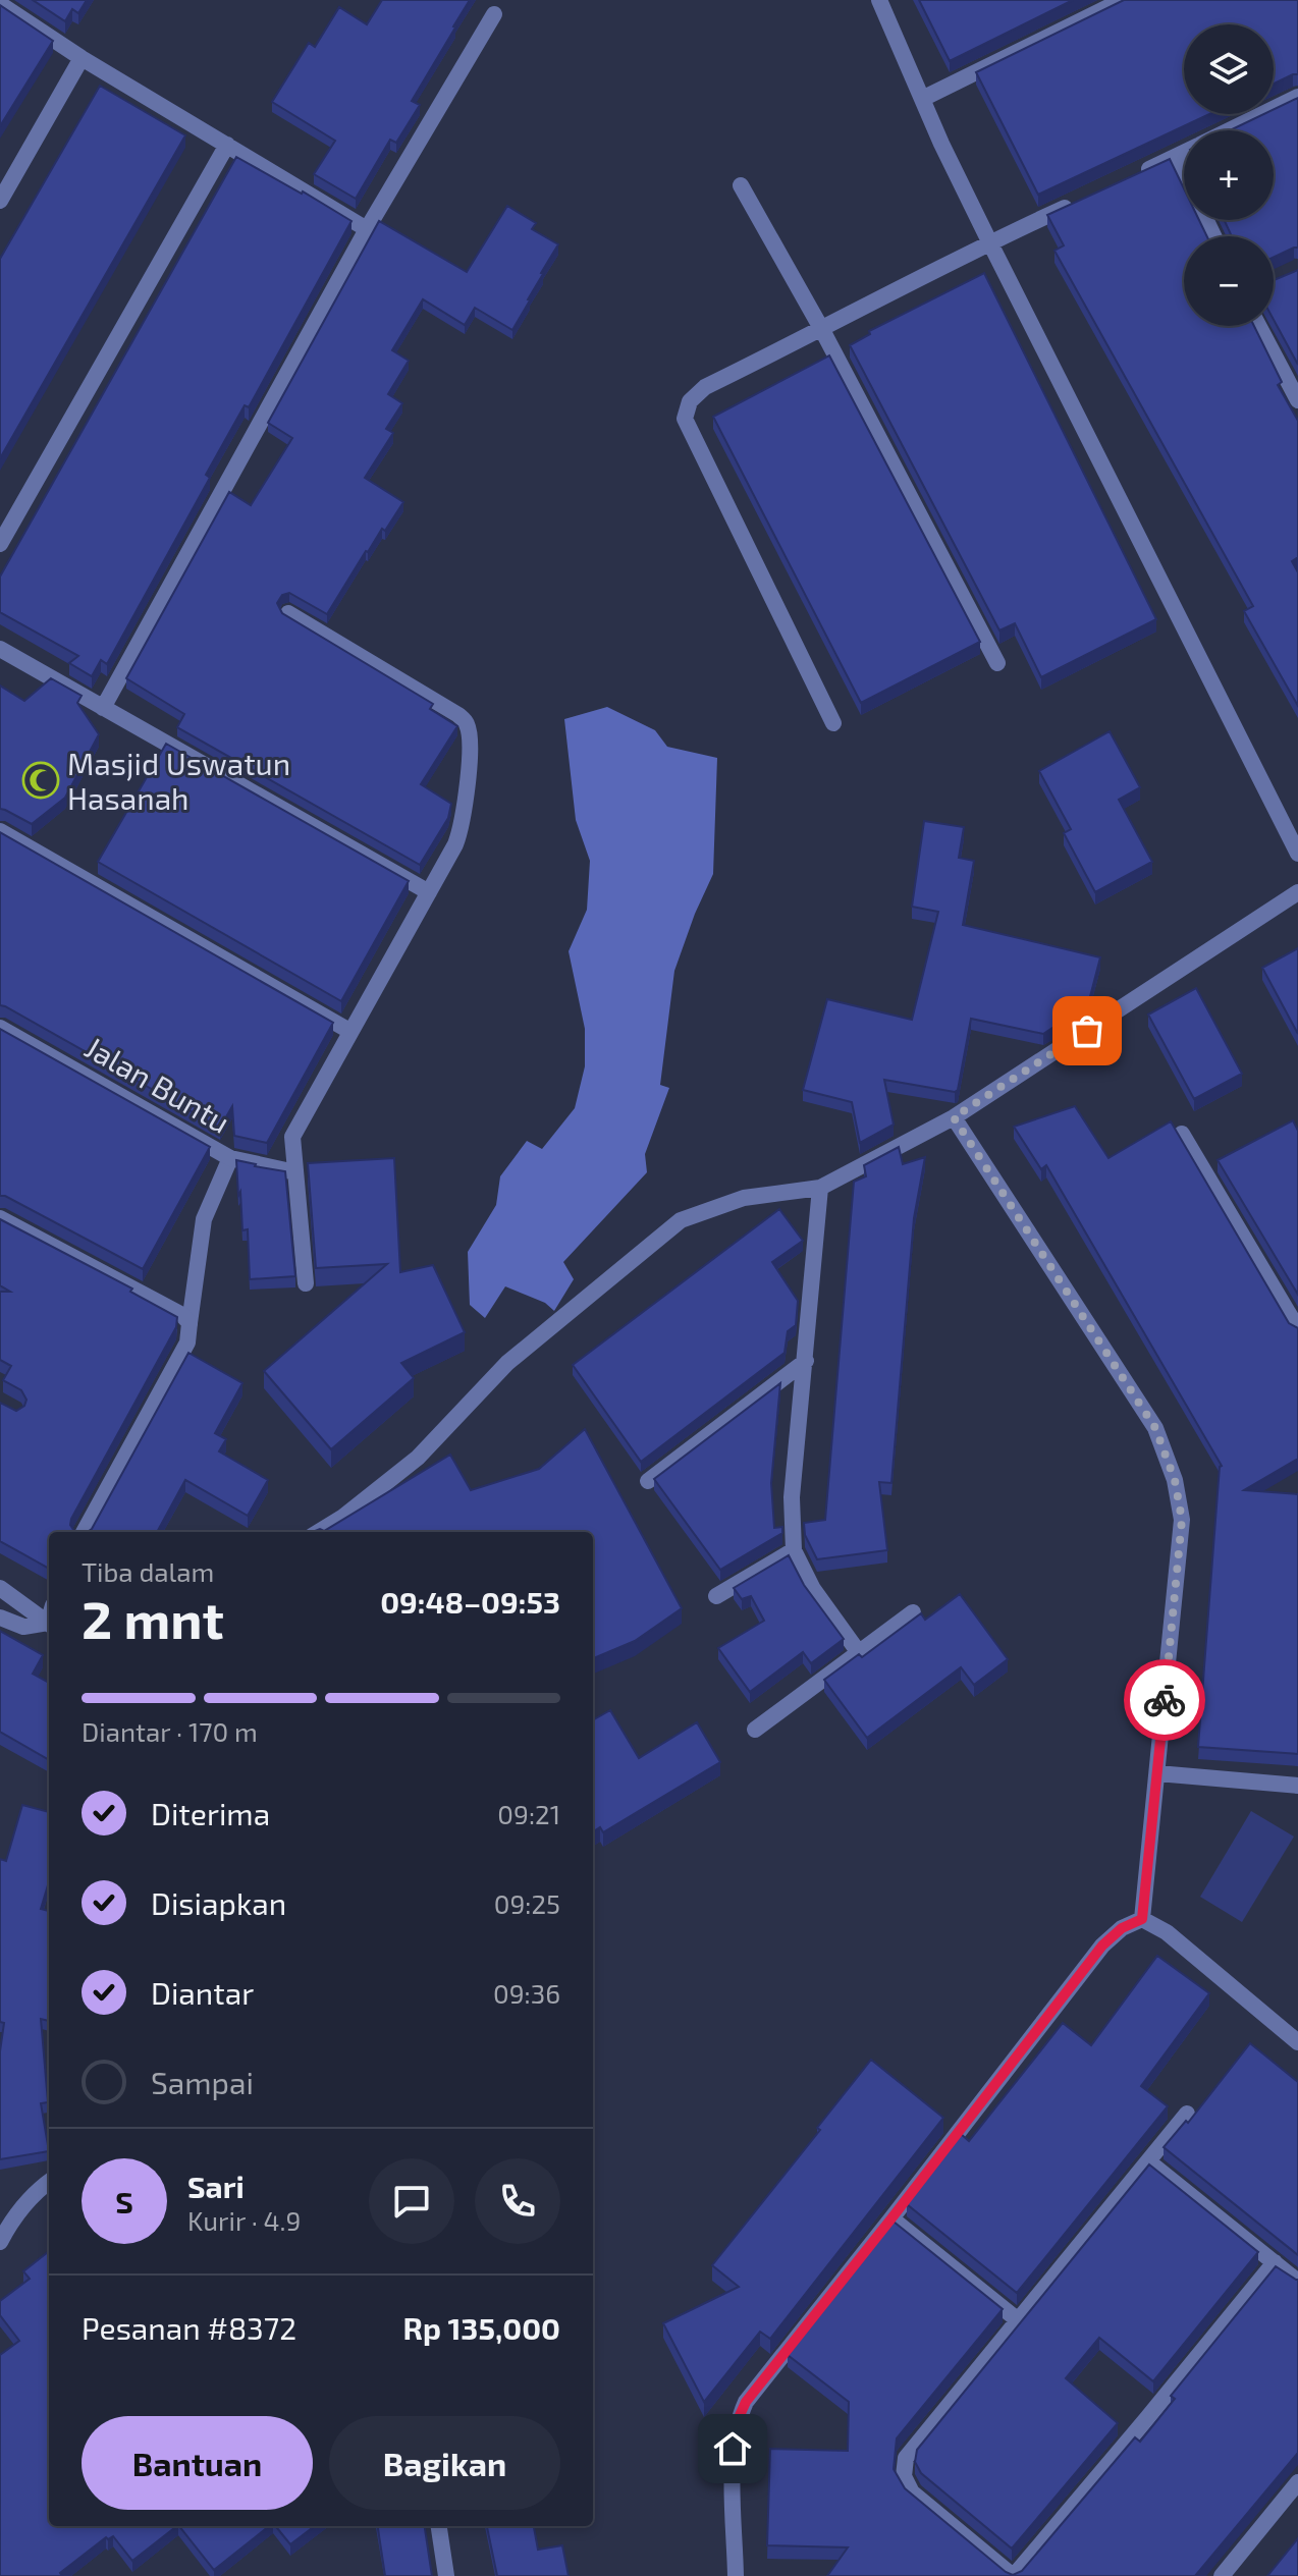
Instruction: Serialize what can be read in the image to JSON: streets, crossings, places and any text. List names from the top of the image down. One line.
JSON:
{"streets":{"street":["Jalan Buntu"]},"places":{"mosque":["Masjid Uswatun Hasanah"]},"page":{"map_buttons":["+","−"],"heading":["2 mnt","Tiba dalam","09:48–09:53"],"panel":["Sari","Kurir · 4.9","Pesanan #8372","Rp 135,000"],"bar":"Diantar · 170 m","list":[["Diterima","09:21"],["Disiapkan","09:25"],["Diantar","09:36"],"Sampai"],"round":"S","buttons":["Bantuan","Bagikan"]}}
